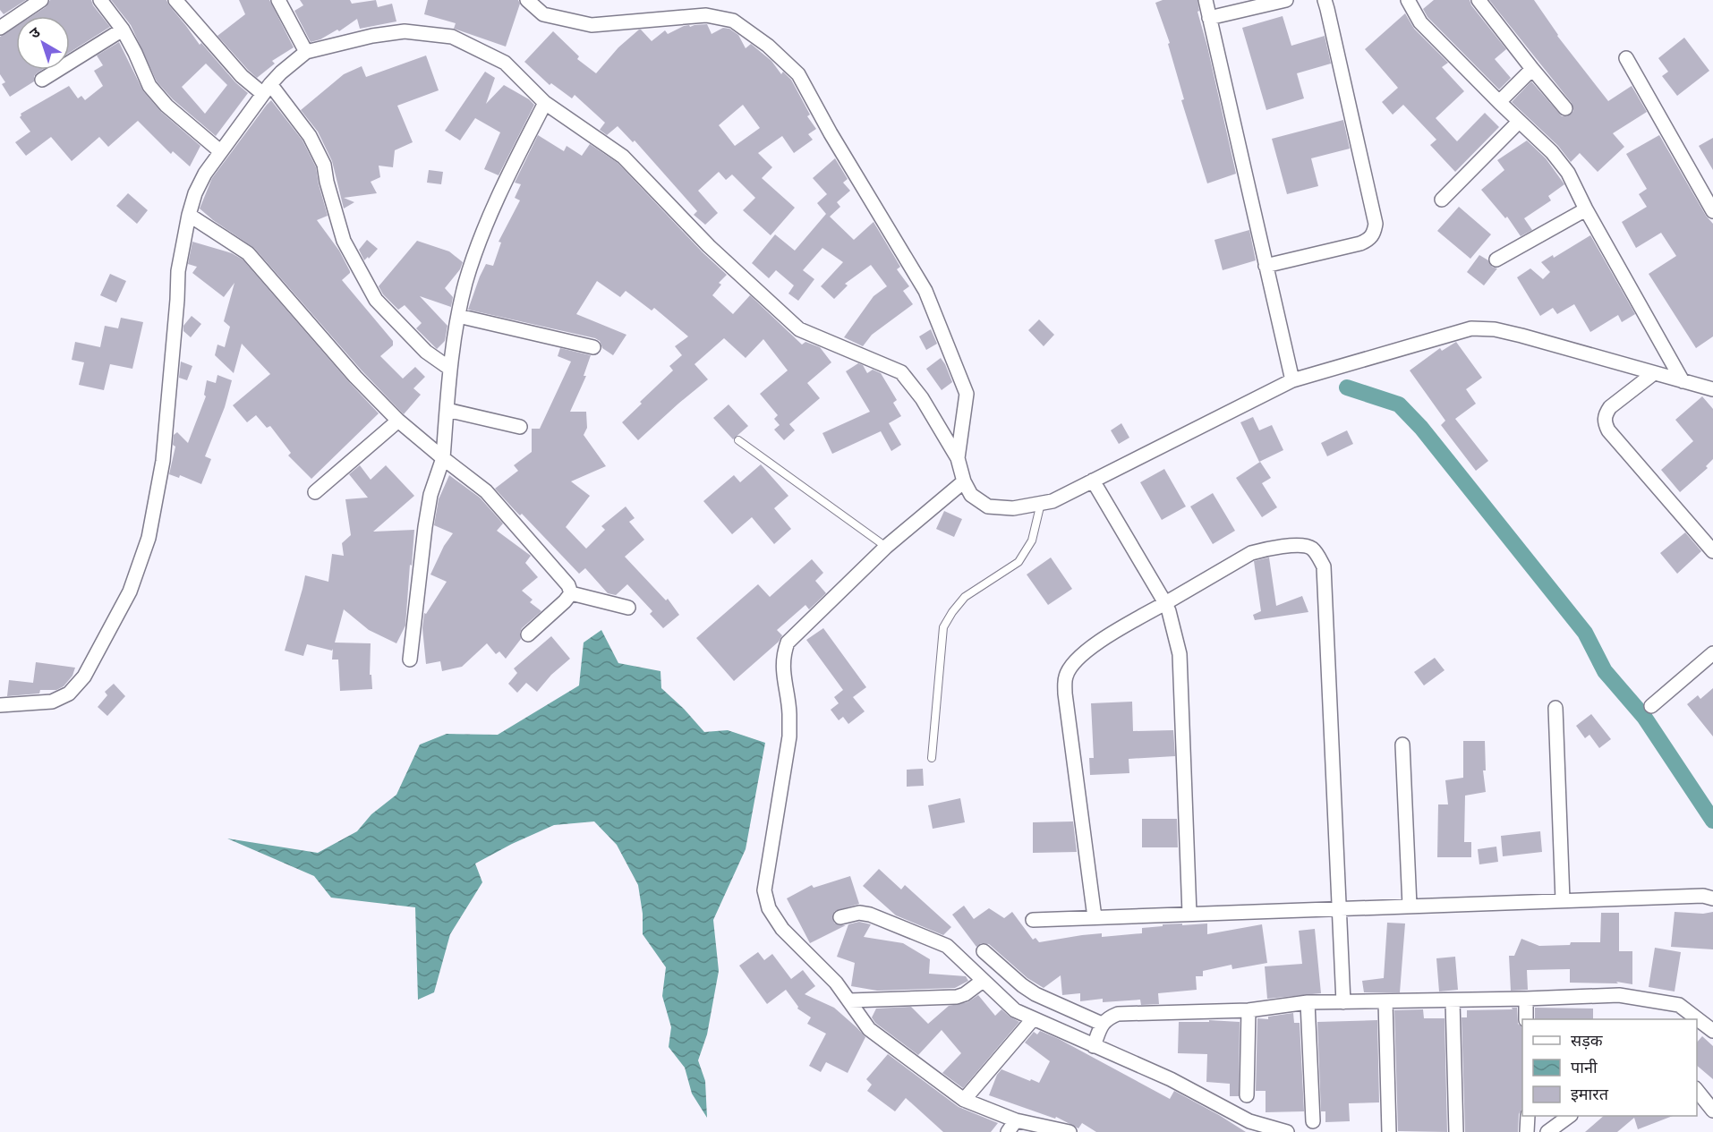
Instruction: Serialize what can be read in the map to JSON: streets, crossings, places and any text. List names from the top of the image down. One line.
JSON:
{"legend":["सड़क","पानी","इमारत"],"north":"top left"}
